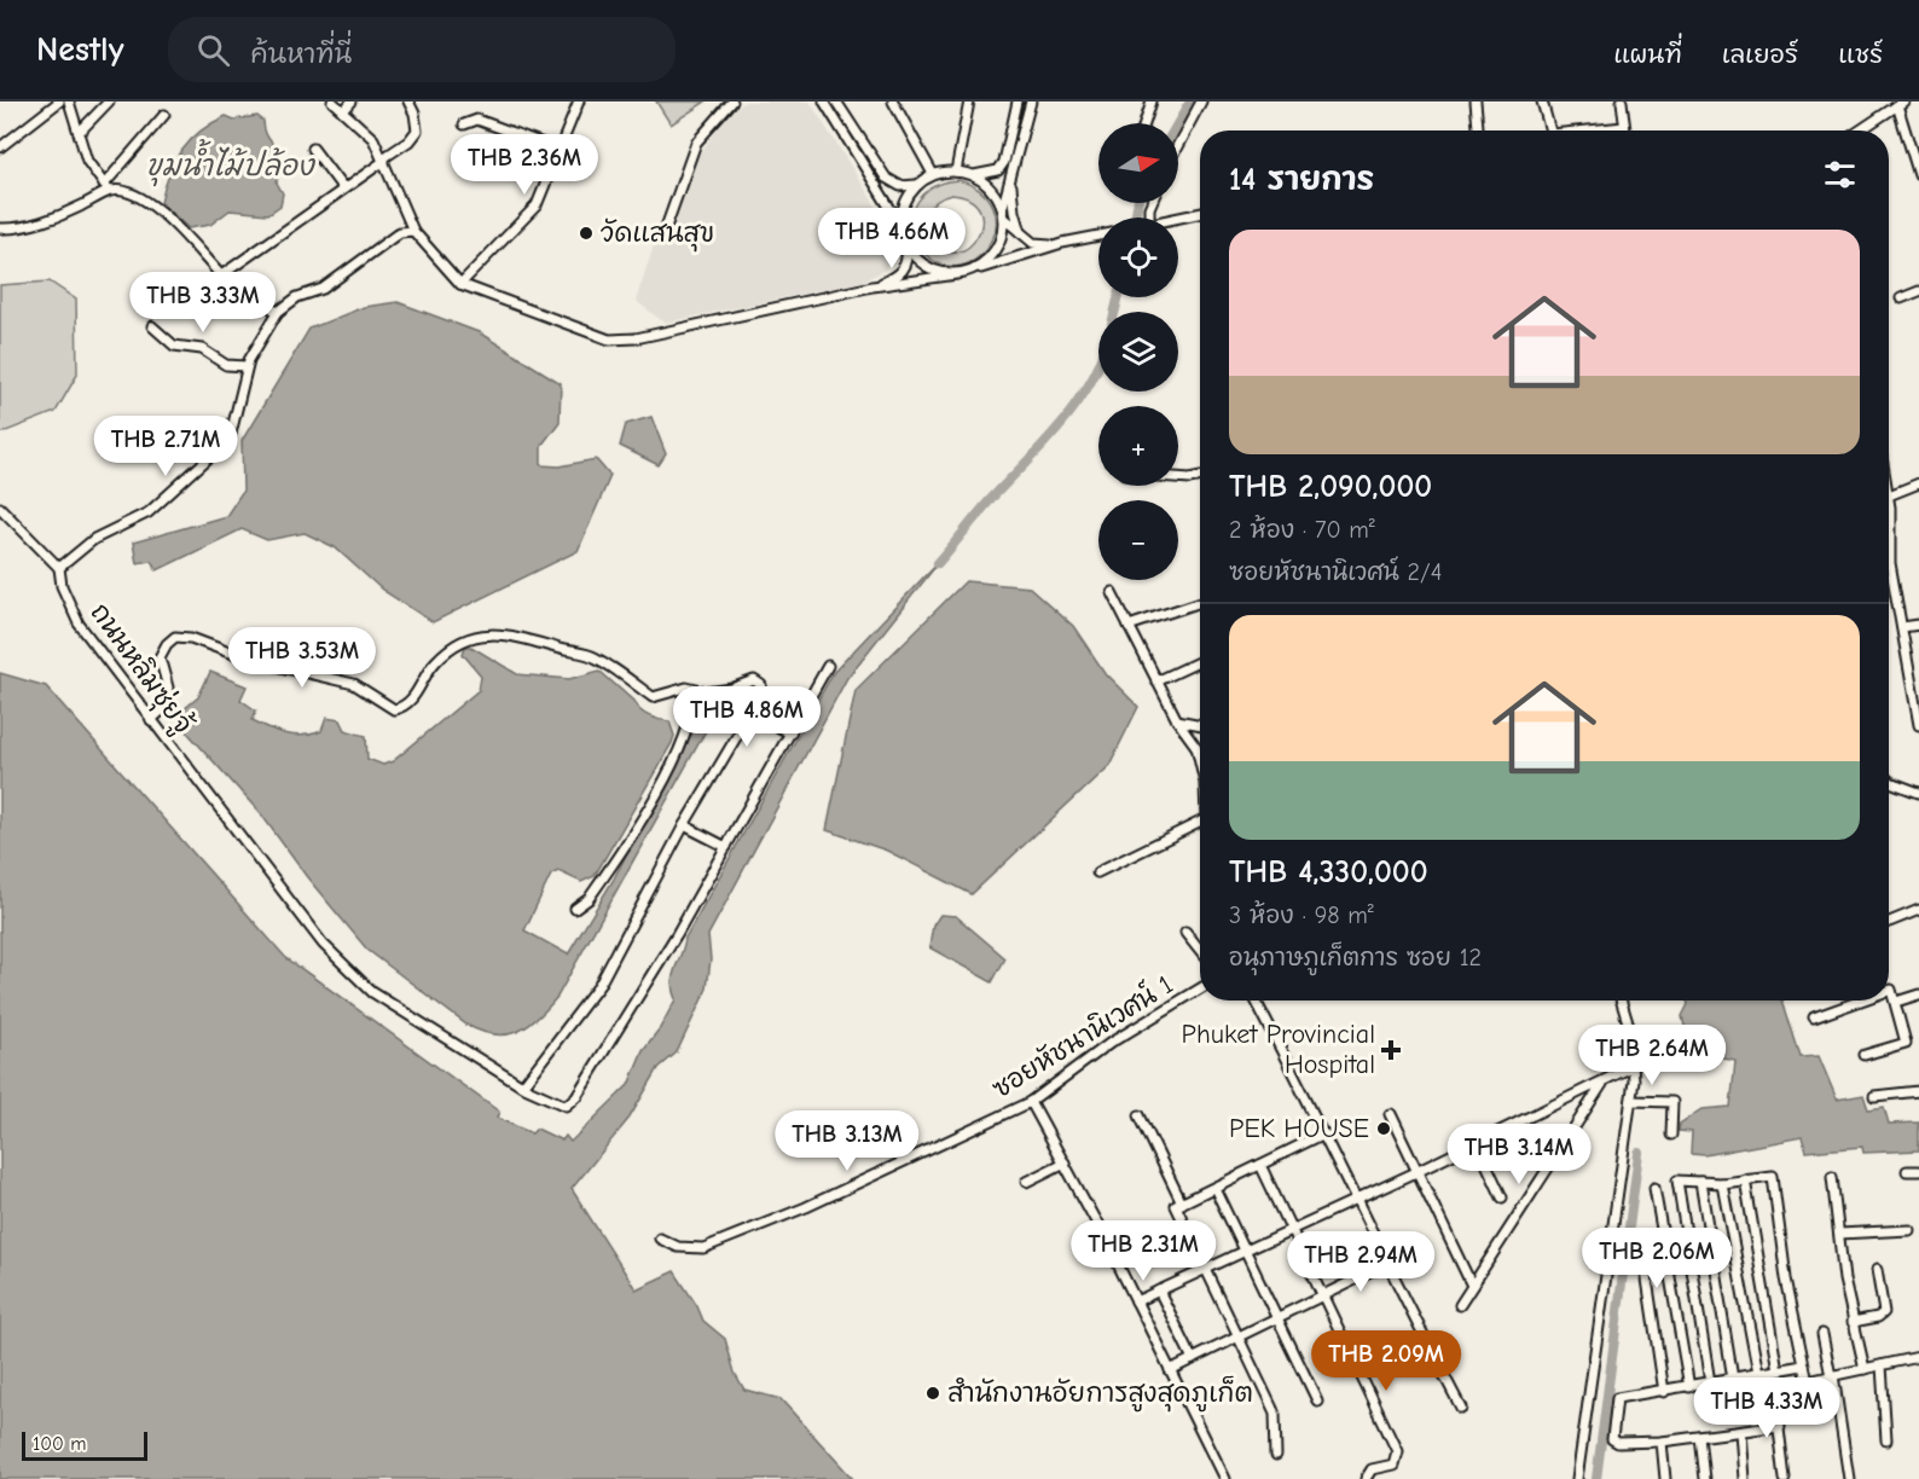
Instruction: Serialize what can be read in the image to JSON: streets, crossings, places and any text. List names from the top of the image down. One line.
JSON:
{"streets":{"street":["ถนนหลิมซุ่ยจู้","ซอยหัชนานิเวศน์ 1"]},"water":["ขุมน้ำไม้ปล้อง"],"places":{"other":["วัดแสนสุข","PEK HOUSE","สำนักงานอัยการสูงสุดภูเก็ต"],"health":["Phuket Provincial Hospital"]},"scale_bar":"100 m","north":"right","page":{"header":"Nestly","search":"ค้นหาที่นี่","nav":["แผนที่","เลเยอร์","แชร์"],"map_buttons":["+","−"],"heading":"14 รายการ","price":["THB 2.36M","THB 4.66M","THB 3.33M","THB 2.71M","THB 3.53M","THB 4.86M","THB 2.64M","THB 3.13M","THB 3.14M","THB 2.31M","THB 2.06M","THB 2.94M","THB 2.09M","THB 4.33M"],"list":[{"name":"THB 2,090,000","note":"2 ห้อง · 70 m² · ซอยหัชนานิเวศน์ 2/4"},{"name":"THB 4,330,000","note":"3 ห้อง · 98 m² · อนุภาษภูเก็ตการ ซอย 12"}],"scale":"100 m"}}
